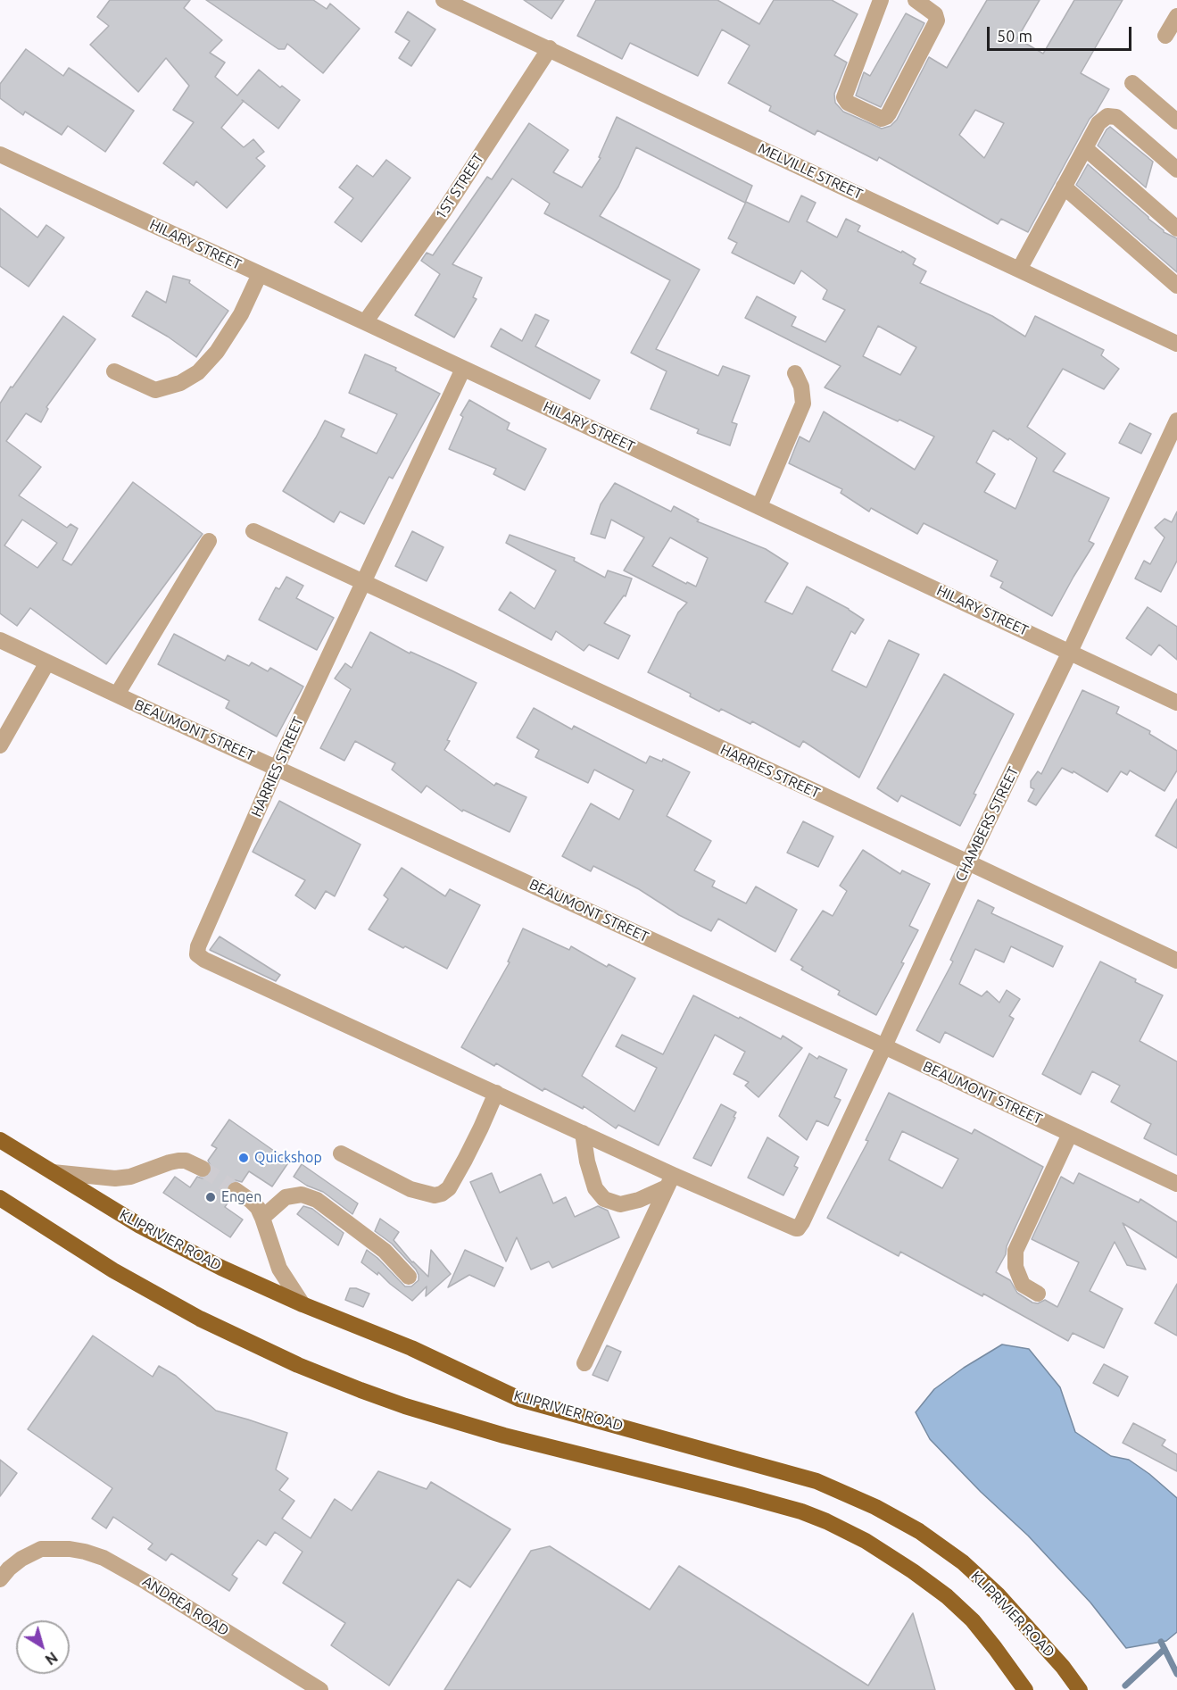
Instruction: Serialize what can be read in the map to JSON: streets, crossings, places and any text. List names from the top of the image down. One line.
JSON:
{"streets":{"main road":["KLIPRIVIER ROAD"],"street":["MELVILLE STREET","1ST STREET","HILARY STREET","BEAUMONT STREET","HARRIES STREET","CHAMBERS STREET","ANDREA ROAD"]},"crossings":[["MELVILLE STREET","1ST STREET"],["1ST STREET","HILARY STREET"],["HILARY STREET","HARRIES STREET"],["HILARY STREET","CHAMBERS STREET"],["BEAUMONT STREET","HARRIES STREET"],["BEAUMONT STREET","CHAMBERS STREET"],["HARRIES STREET","CHAMBERS STREET"]],"places":["Quickshop","Engen"],"scale_bar":"50 m","north":"bottom right"}
